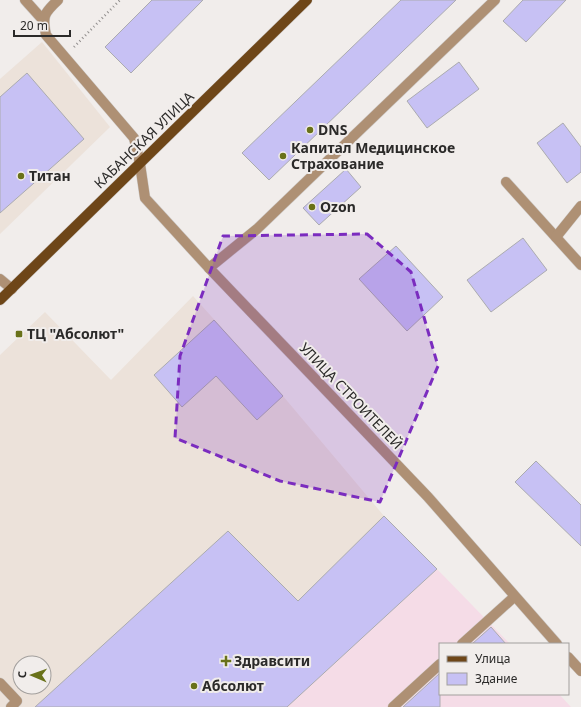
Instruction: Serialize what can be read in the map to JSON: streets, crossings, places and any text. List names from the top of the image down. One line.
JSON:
{"streets":{"main road":["КАБАНСКАЯ УЛИЦА"],"street":["УЛИЦА СТРОИТЕЛЕЙ"]},"crossings":[["КАБАНСКАЯ УЛИЦА","УЛИЦА СТРОИТЕЛЕЙ"]],"places":{"other":["DNS","Капитал Медицинское Страхование","Титан","Ozon","Абсолют"],"transit":["ТЦ \"Абсолют\""],"health":["Здравсити"]},"legend":["Улица","Здание"],"scale_bar":"20 m","north":"left"}
